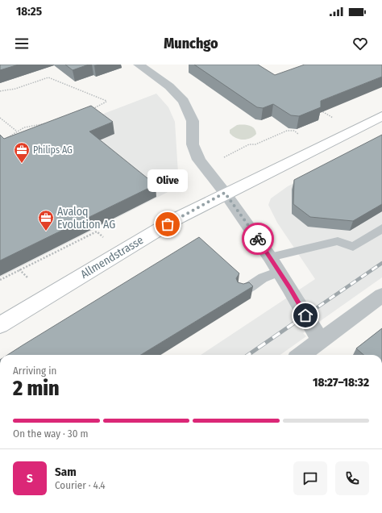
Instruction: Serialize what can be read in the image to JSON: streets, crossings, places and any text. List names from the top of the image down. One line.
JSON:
{"streets":{"main road":["Allmendstrasse"]},"places":{"office":["Philips AG","Avaloq Evolution AG"],"other":["Olive"]},"page":{"status":"18:25","header":"Munchgo","bubble":"Olive","heading":["2 min","Arriving in","18:27–18:32"],"panel":["Sam","Courier · 4.4"],"bar":"On the way · 30 m","round":"S"}}
